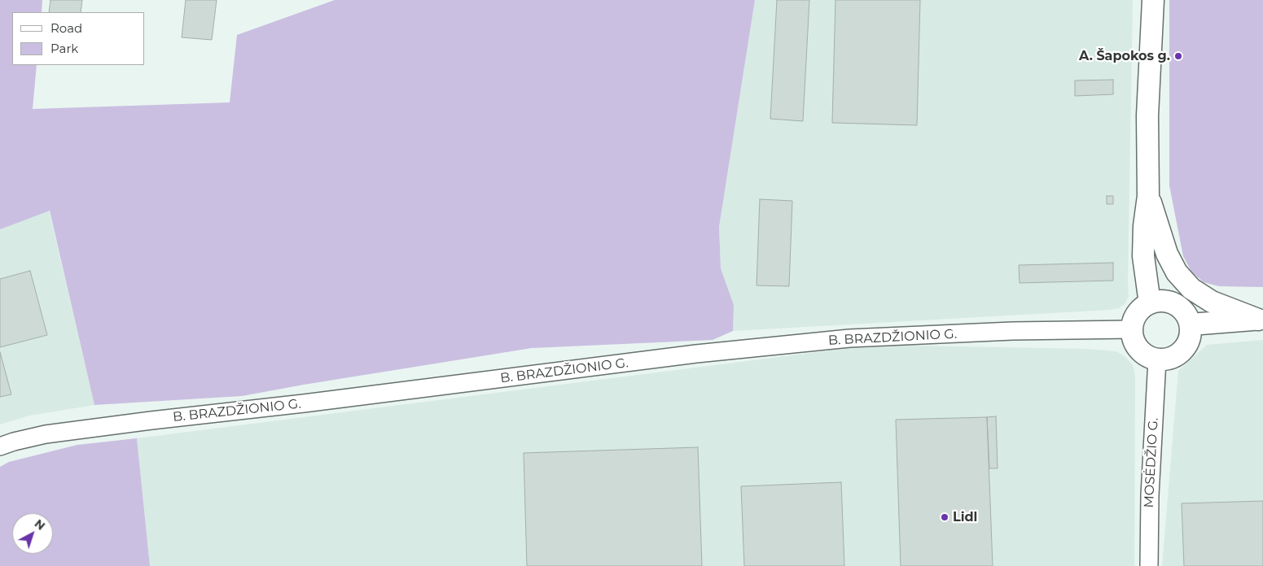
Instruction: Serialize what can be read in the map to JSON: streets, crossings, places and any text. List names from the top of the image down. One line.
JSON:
{"streets":{"street":["B. BRAZDŽIONIO G.","MOSĖDŽIO G."]},"crossings":[["B. BRAZDŽIONIO G.","MOSĖDŽIO G."]],"places":["A. Šapokos g.","Lidl"],"legend":["Road","Park"],"north":"top right"}
